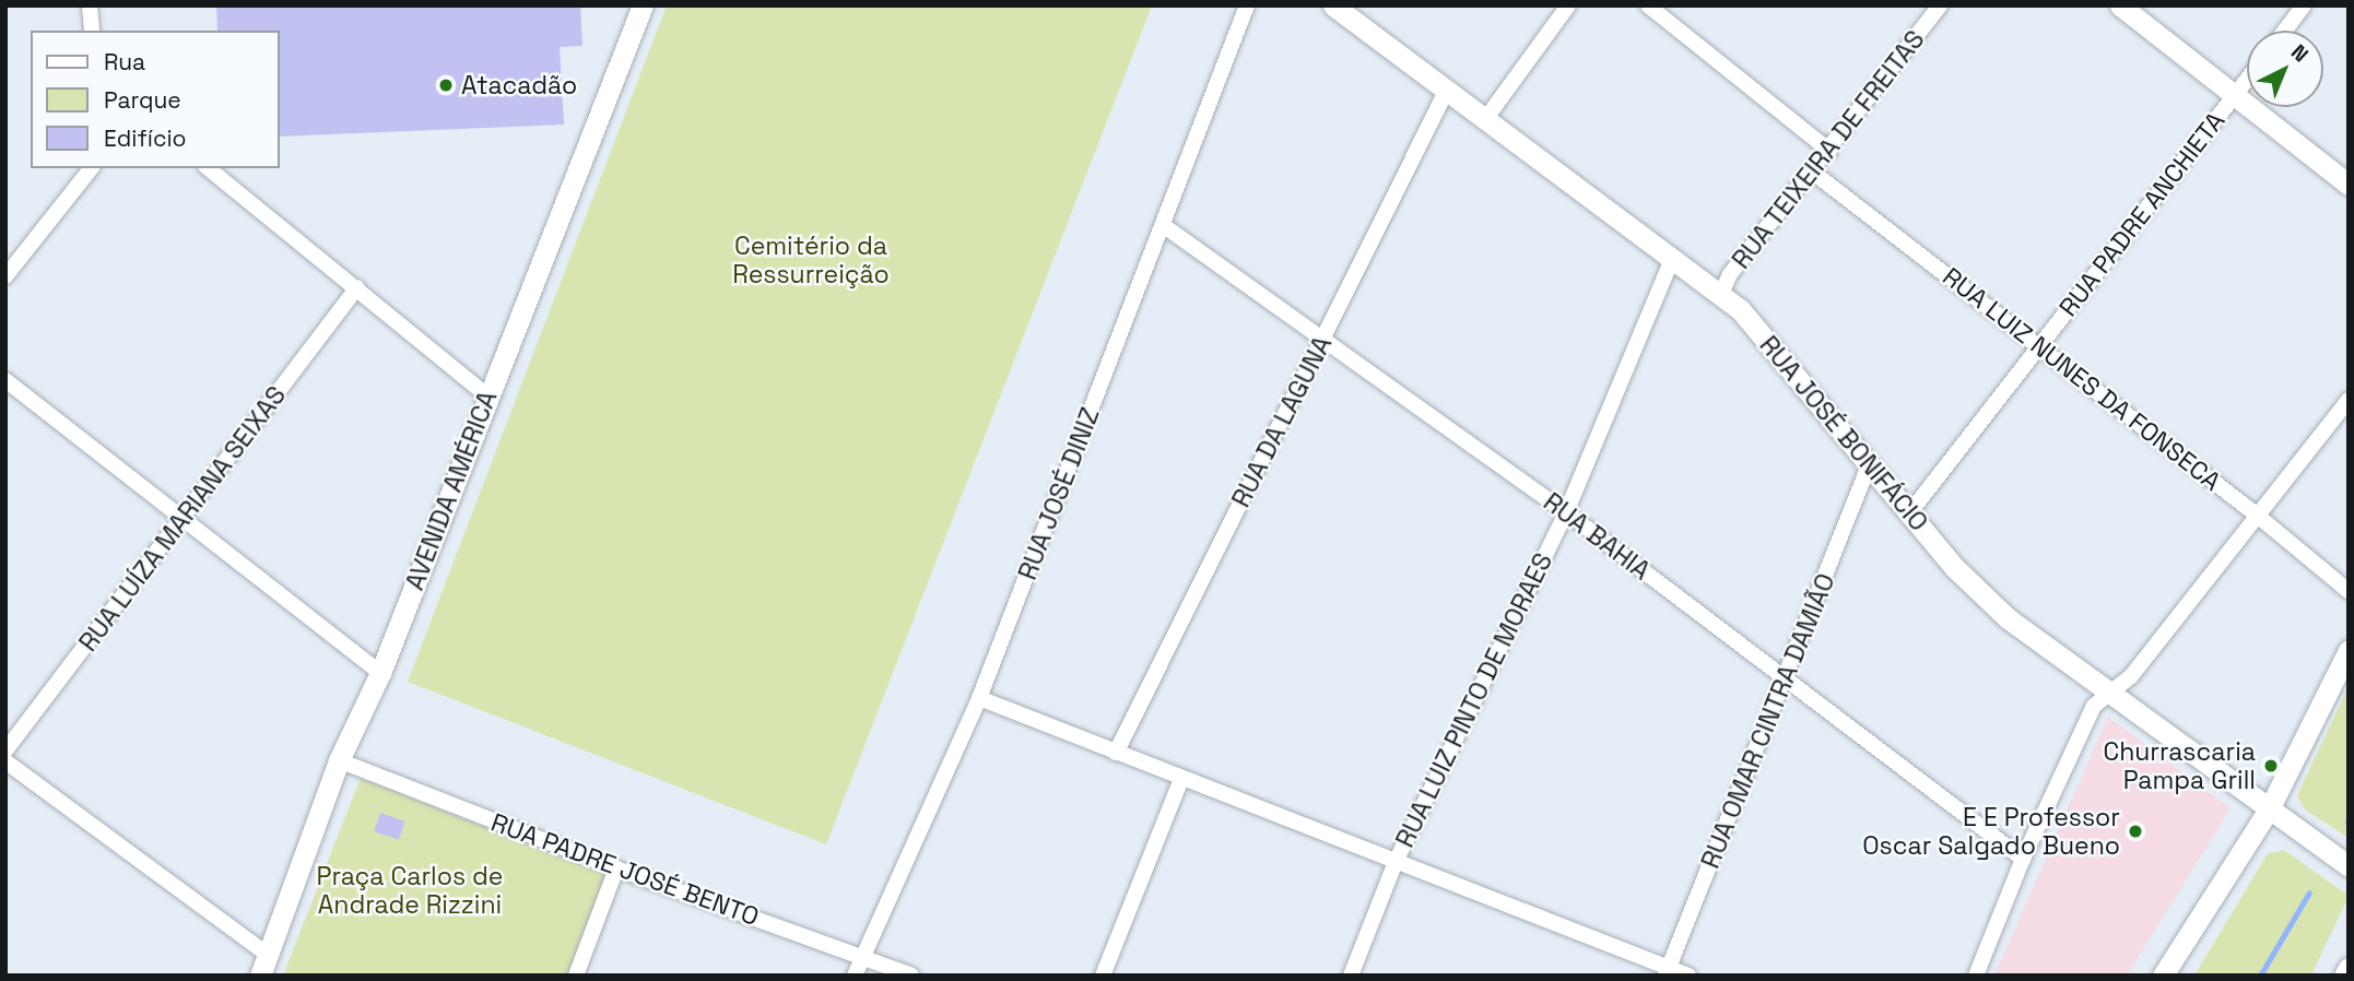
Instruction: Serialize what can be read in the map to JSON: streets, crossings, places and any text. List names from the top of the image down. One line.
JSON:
{"streets":{"street":["RUA TEIXEIRA DE FREITAS","RUA PADRE ANCHIETA","RUA LUIZ NUNES DA FONSECA","RUA DA LAGUNA","RUA JOSÉ BONIFÁCIO","AVENIDA AMÉRICA","RUA JOSÉ DINIZ","RUA LUÍZA MARIANA SEIXAS","RUA BAHIA","RUA LUIZ PINTO DE MORAES","RUA OMAR CINTRA DAMIÃO","RUA PADRE JOSÉ BENTO"]},"crossings":[["RUA TEIXEIRA DE FREITAS","RUA LUIZ NUNES DA FONSECA"],["RUA TEIXEIRA DE FREITAS","RUA JOSÉ BONIFÁCIO"],["RUA PADRE ANCHIETA","RUA LUIZ NUNES DA FONSECA"],["RUA PADRE ANCHIETA","RUA JOSÉ BONIFÁCIO"],["RUA DA LAGUNA","RUA JOSÉ BONIFÁCIO"],["RUA DA LAGUNA","RUA BAHIA"],["RUA JOSÉ BONIFÁCIO","RUA LUIZ PINTO DE MORAES"],["RUA JOSÉ BONIFÁCIO","RUA OMAR CINTRA DAMIÃO"],["AVENIDA AMÉRICA","RUA PADRE JOSÉ BENTO"],["RUA JOSÉ DINIZ","RUA BAHIA"],["RUA JOSÉ DINIZ","RUA PADRE JOSÉ BENTO"],["RUA BAHIA","RUA LUIZ PINTO DE MORAES"],["RUA BAHIA","RUA OMAR CINTRA DAMIÃO"]],"parks":["Cemitério da Ressurreição","Praça Carlos de Andrade Rizzini"],"places":["Atacadão","Churrascaria Pampa Grill","E E Professor Oscar Salgado Bueno"],"legend":["Rua","Parque","Edifício"],"north":"top right"}
